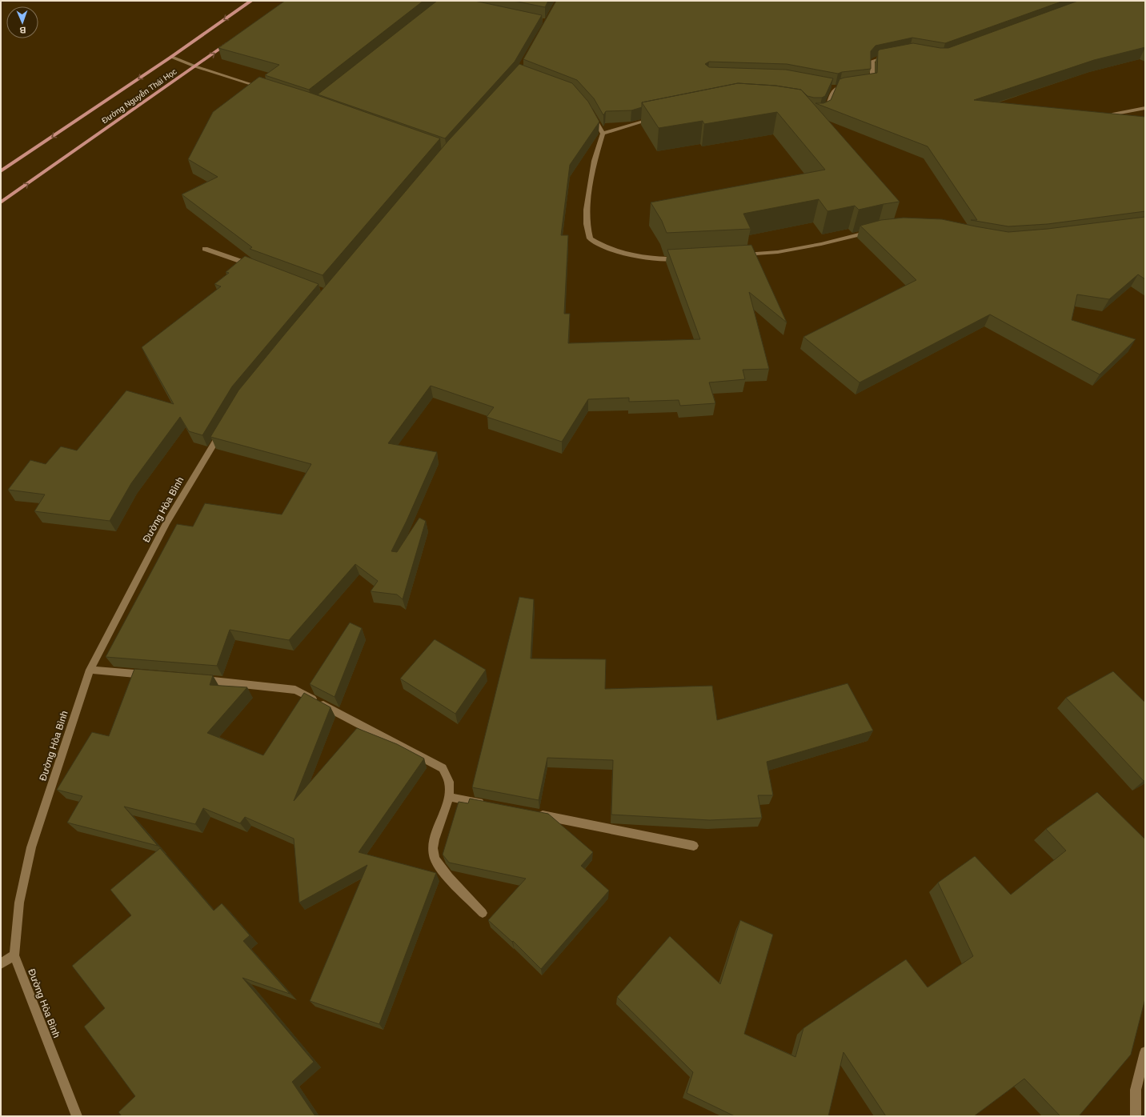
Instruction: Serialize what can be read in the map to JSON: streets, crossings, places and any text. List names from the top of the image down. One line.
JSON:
{"streets":{"main road":["Đường Nguyễn Thái Học"],"street":["Đường Hòa Bình"]},"north":"bottom"}
